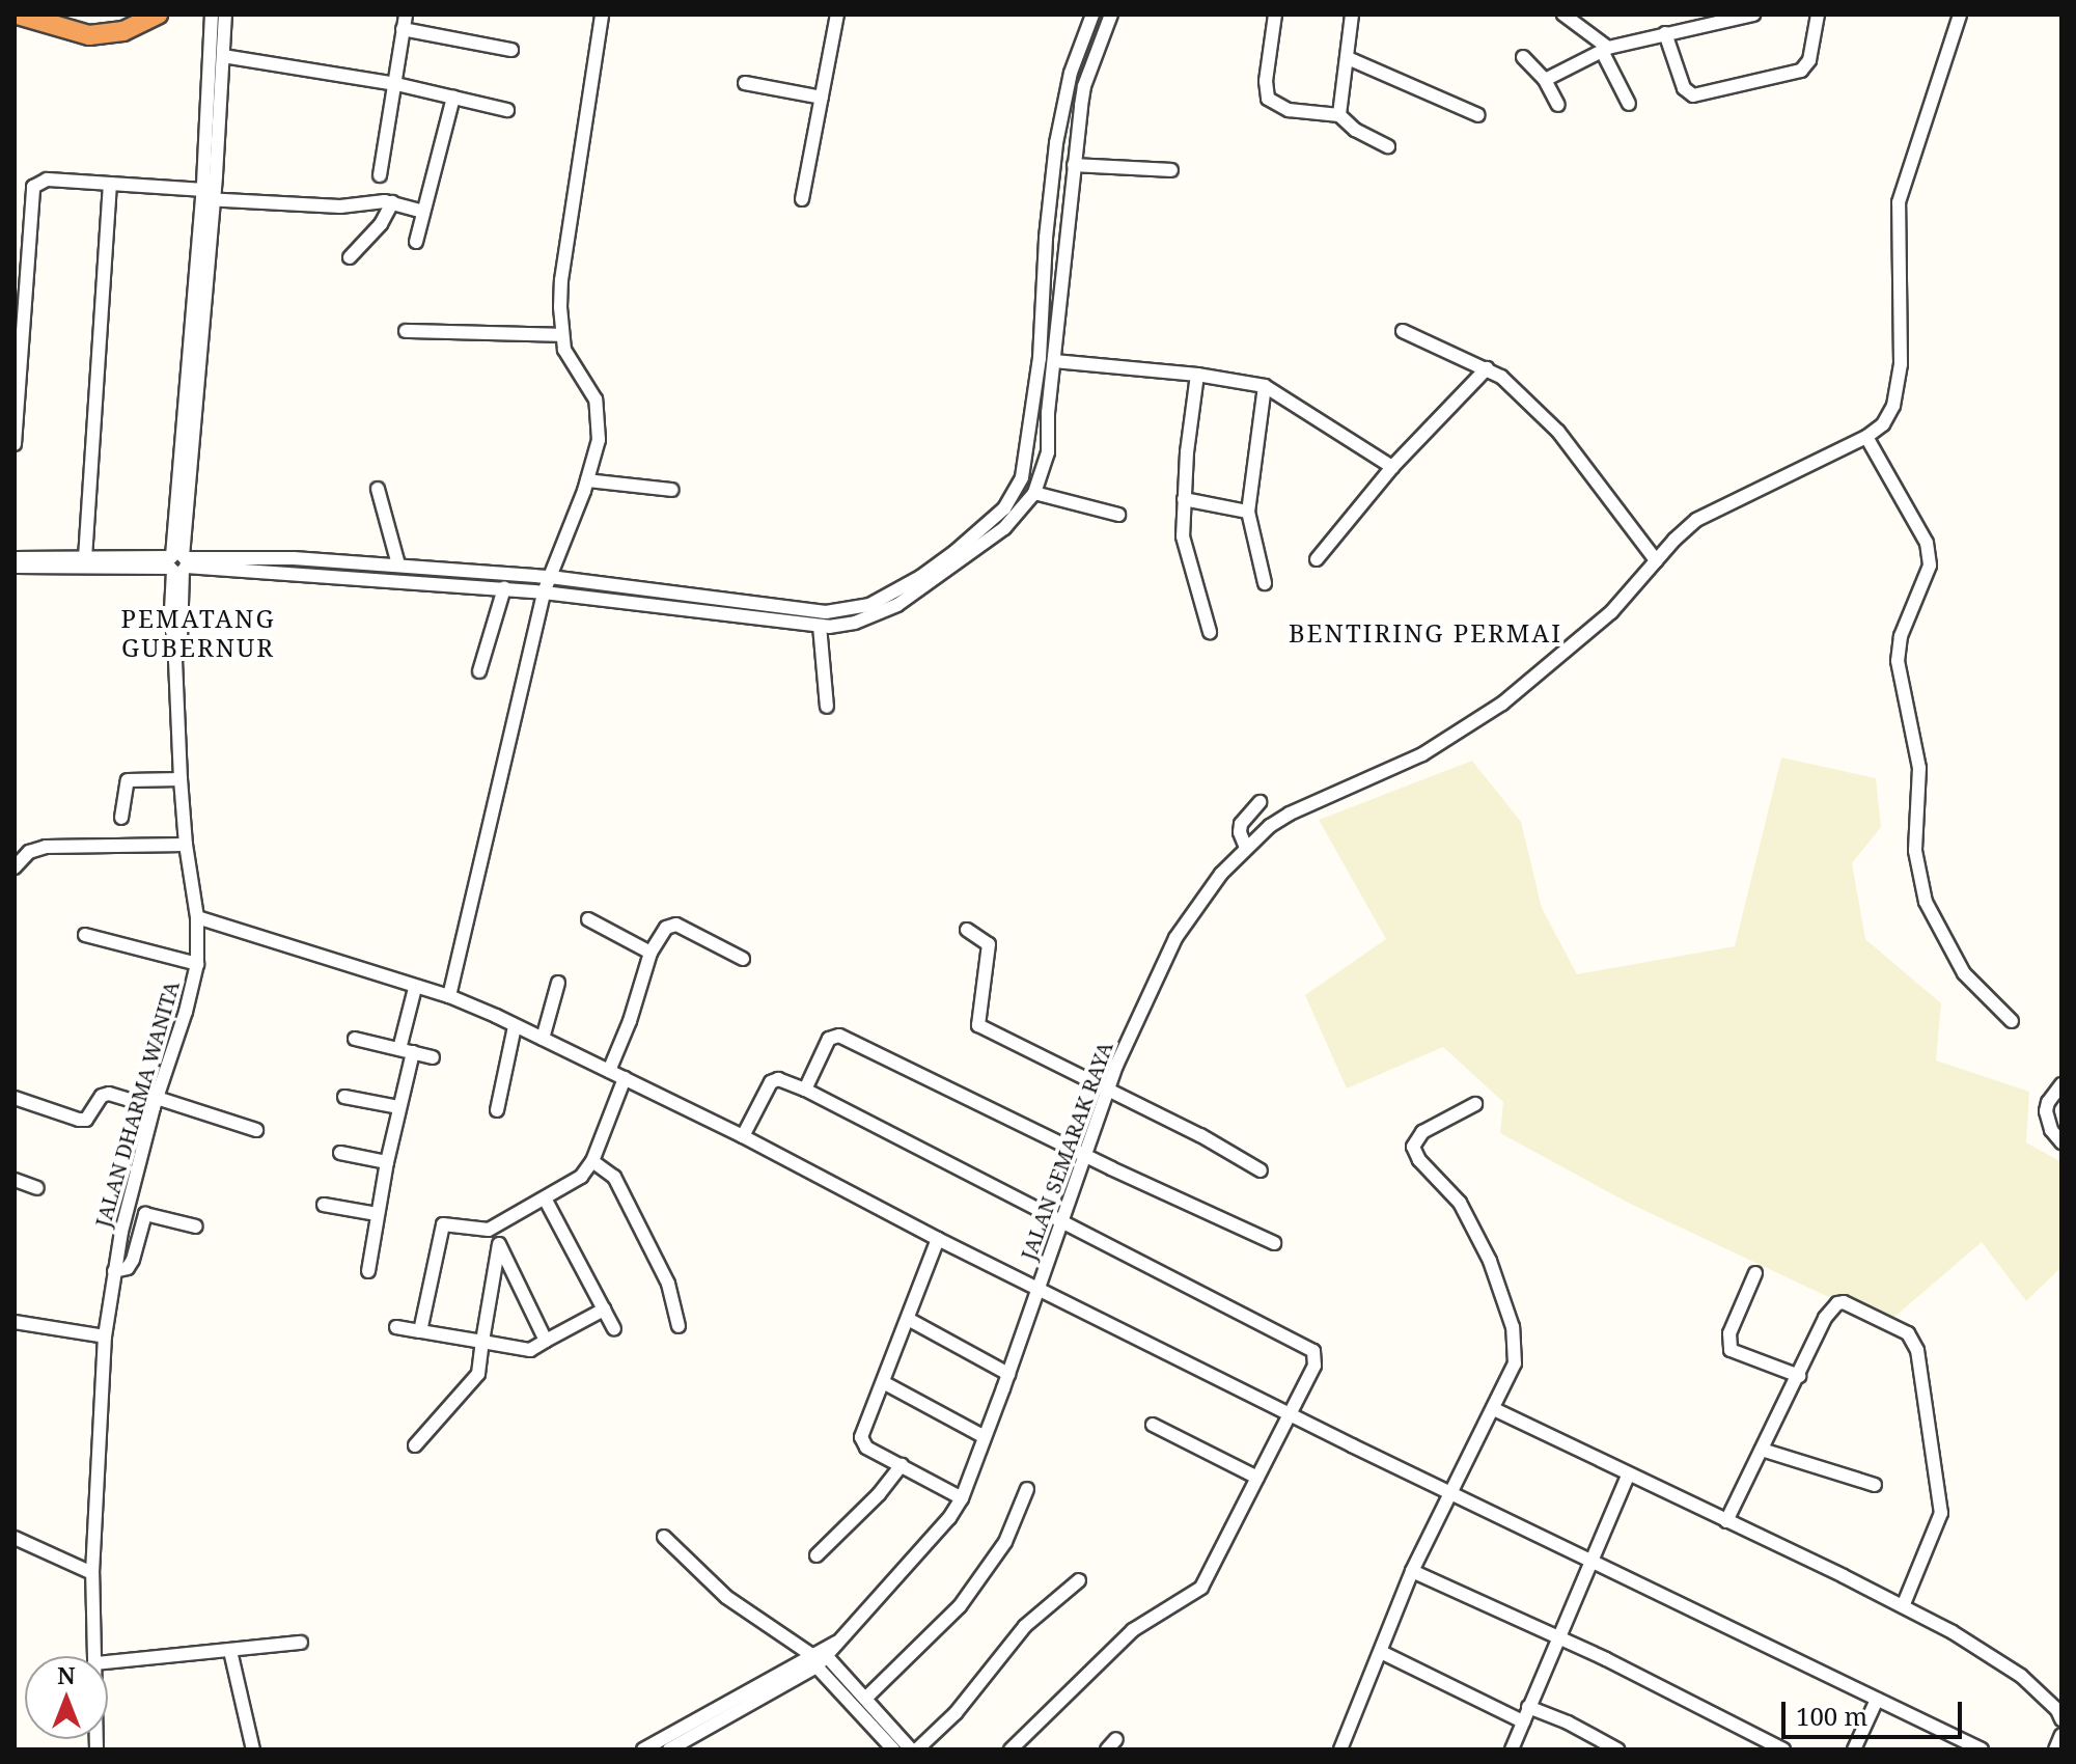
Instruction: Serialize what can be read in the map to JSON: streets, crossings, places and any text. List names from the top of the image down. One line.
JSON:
{"streets":{"street":["JALAN DHARMA WANITA","JALAN SEMARAK RAYA"]},"districts":["PEMATANG GUBERNUR","BENTIRING PERMAI"],"scale_bar":"100 m","north":"top"}
